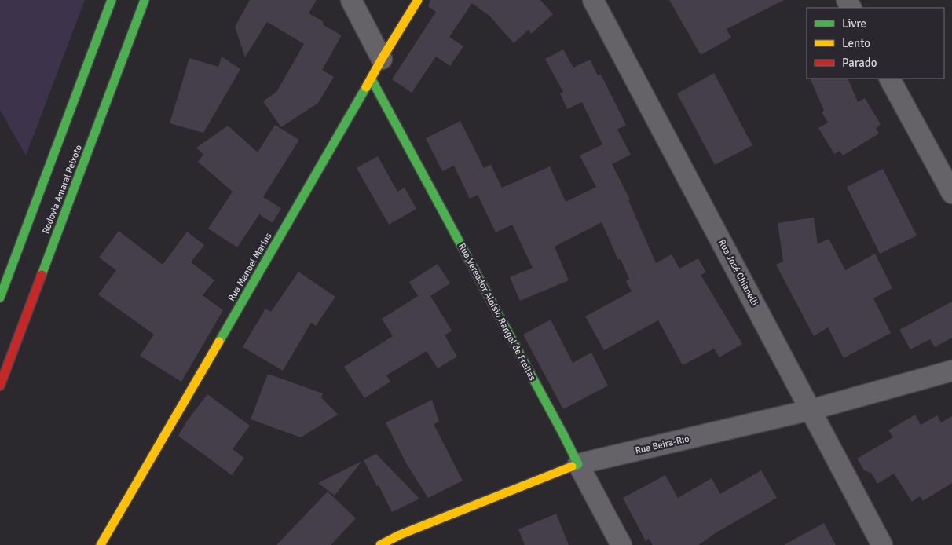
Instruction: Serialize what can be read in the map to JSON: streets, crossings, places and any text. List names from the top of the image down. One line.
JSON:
{"streets":{"main road":["Rodovia Amaral Peixoto","Rua Manoel Marins","Rua Vereador Aloísio Rangel de Freitas","Rua Beira-Rio"],"street":["Rua José Chianelli"]},"crossings":[["Rua Manoel Marins","Rua Vereador Aloísio Rangel de Freitas"],["Rua José Chianelli","Rua Beira-Rio"],["Rua Vereador Aloísio Rangel de Freitas","Rua Beira-Rio"]],"legend":["Livre","Lento","Parado"]}
